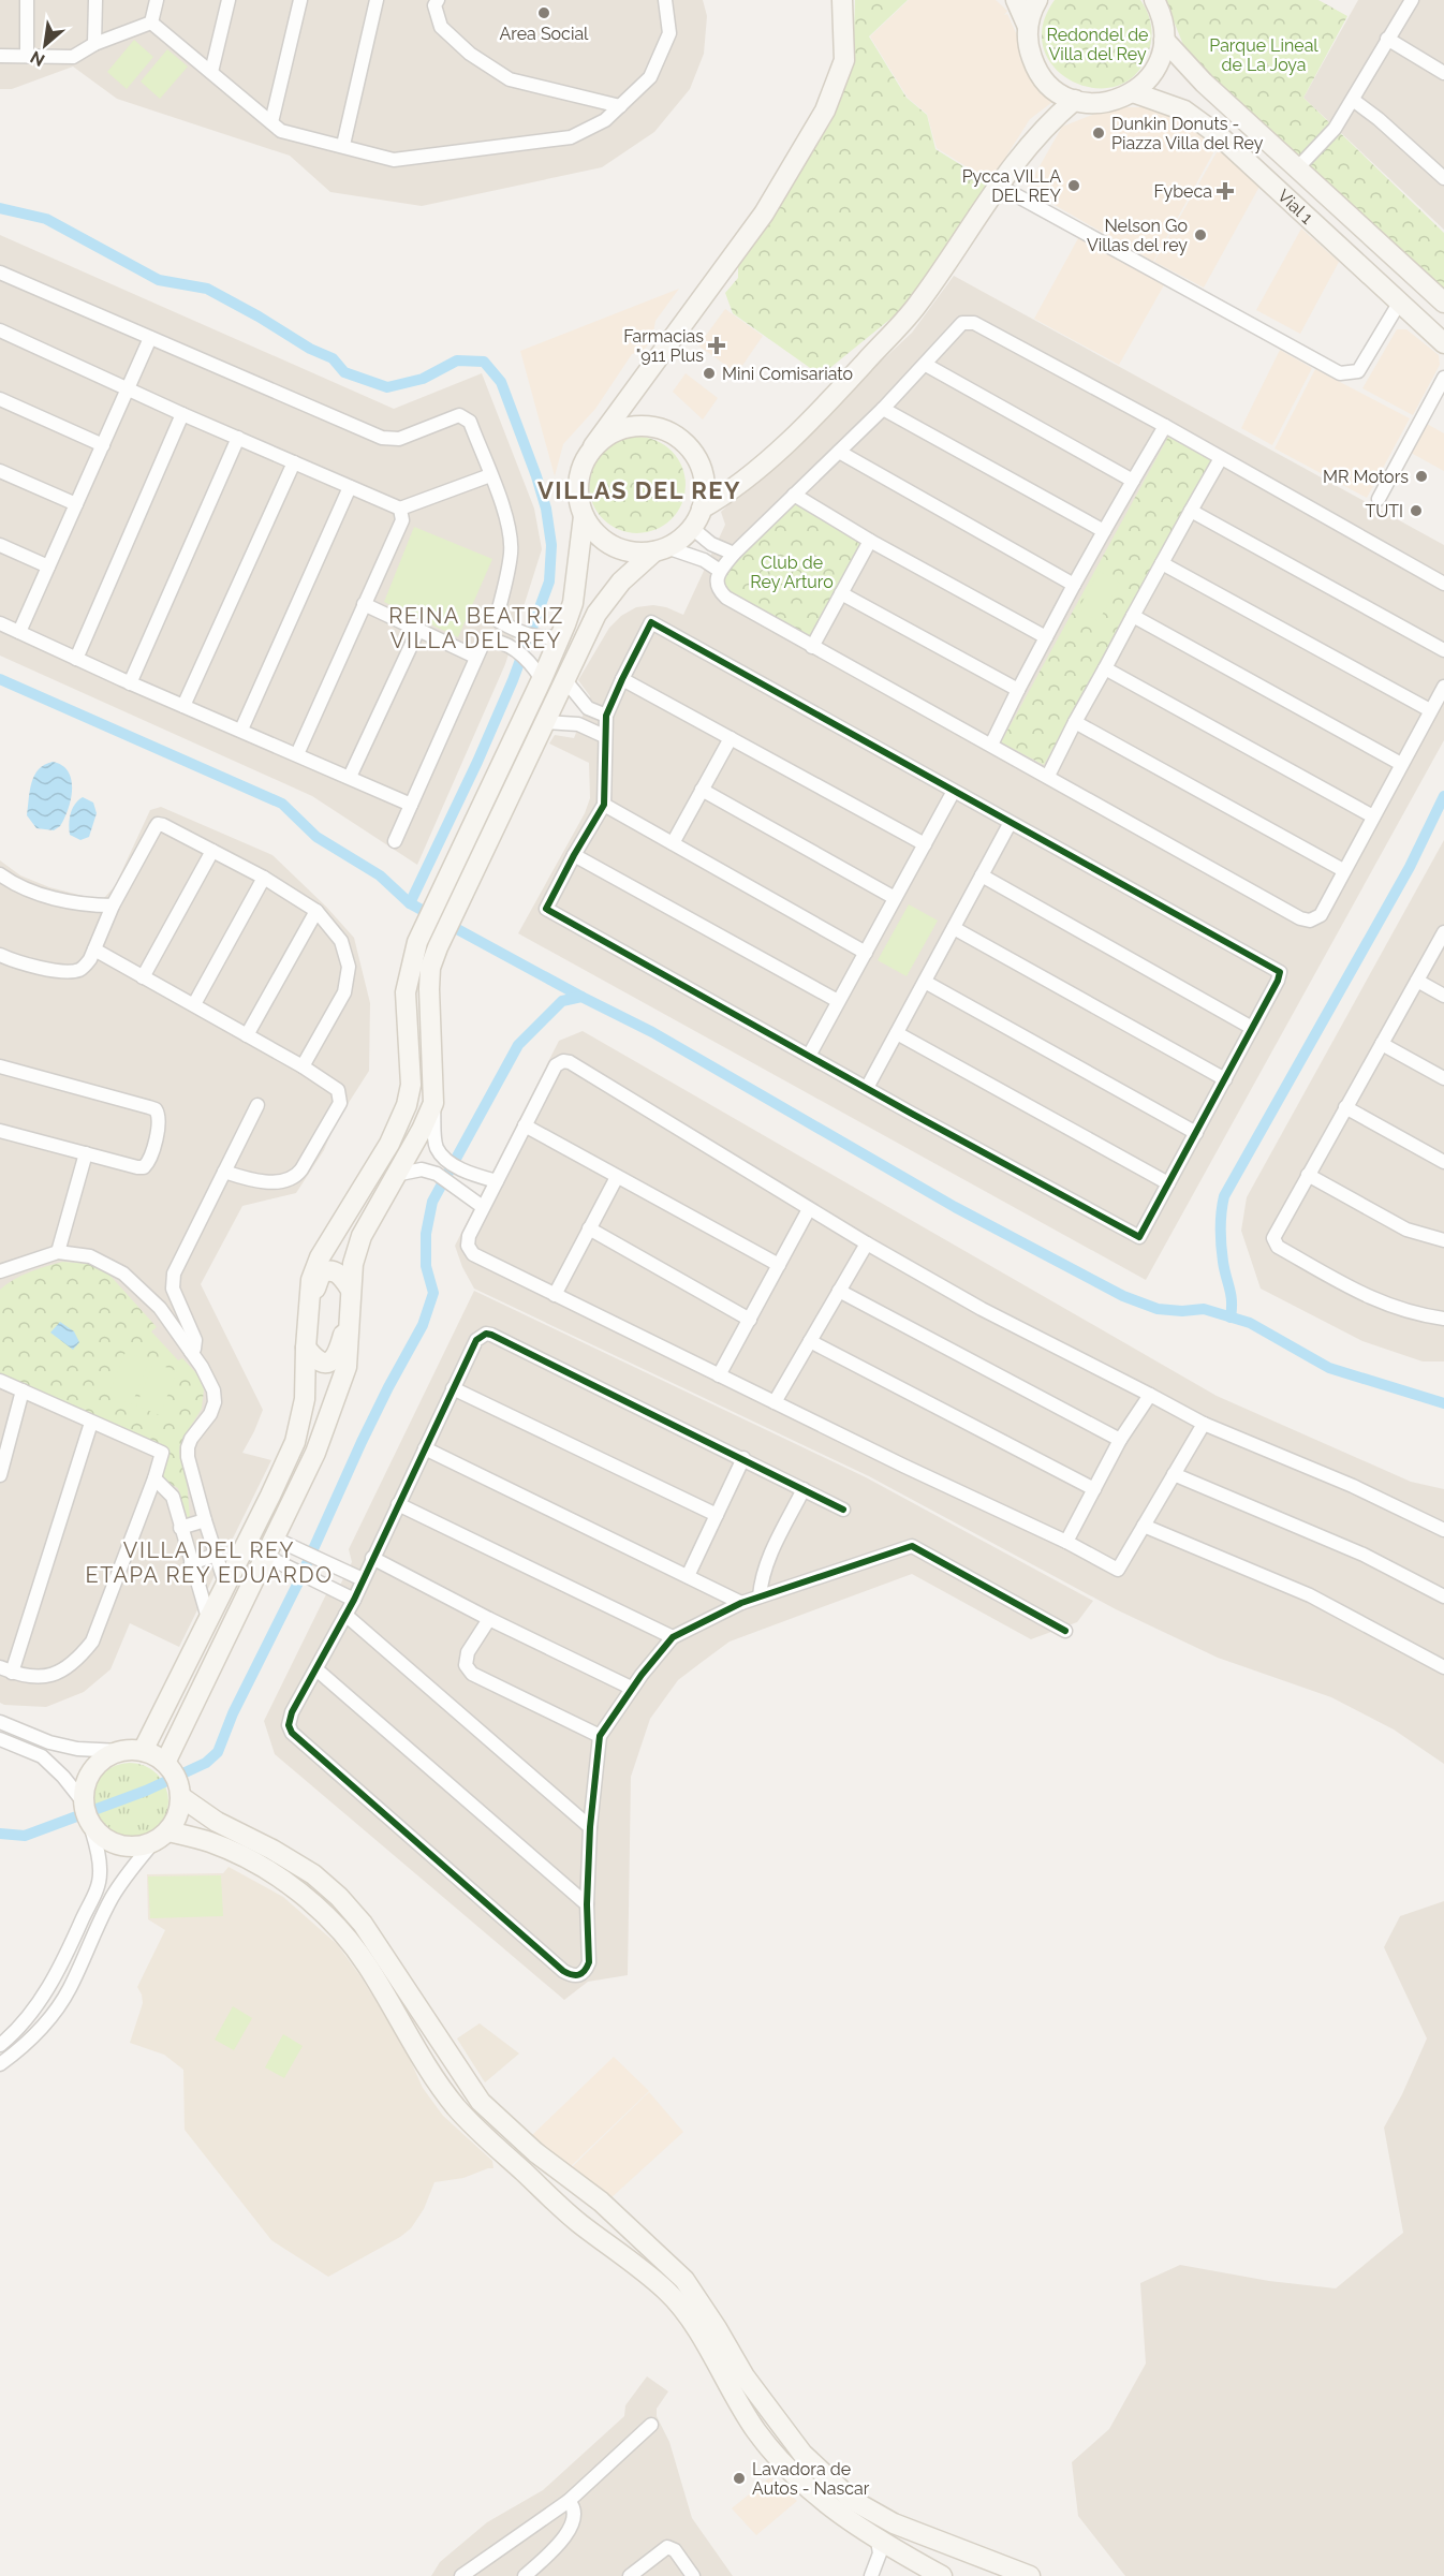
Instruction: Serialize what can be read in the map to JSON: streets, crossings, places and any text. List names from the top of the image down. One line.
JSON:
{"streets":{"street":["Vial 1"]},"districts":["VILLAS DEL REY","REINA BEATRIZ VILLA DEL REY","VILLA DEL REY ETAPA REY EDUARDO"],"parks":["Redondel de Villa del Rey","Parque Lineal de La Joya","Club de Rey Arturo"],"places":{"other":["Area Social","Dunkin Donuts - Piazza Villa del Rey","Pycca VILLA DEL REY","Nelson Go Villas del rey","Mini Comisariato","MR Motors","TUTI","Lavadora de Autos - Nascar"],"health":["Fybeca","Farmacias \"911 Plus"]},"north":"bottom left"}
